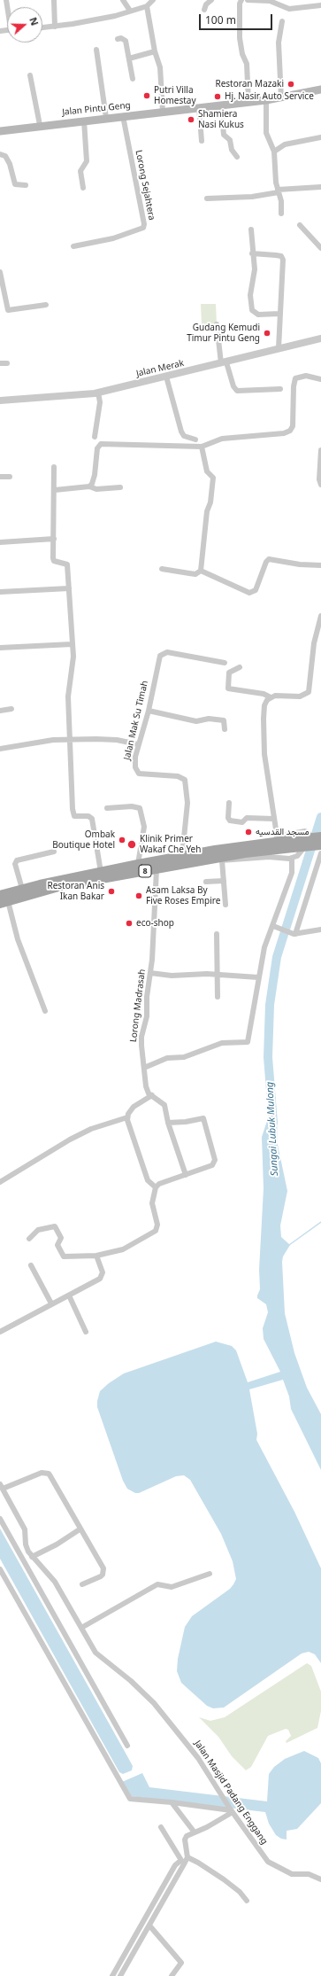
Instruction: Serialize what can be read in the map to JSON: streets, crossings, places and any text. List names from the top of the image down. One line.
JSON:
{"streets":{"main road":["Jalan Pintu Geng","8"],"street":["Lorong Sejahtera","Jalan Merak","Jalan Mak Su Timah","Lorong Madrasah","Jalan Masjid Padang Enggang"]},"crossings":[["Jalan Pintu Geng","Lorong Sejahtera"],["Jalan Mak Su Timah","8"],["8","Lorong Madrasah"]],"water":["Sungai Lubuk Mulong"],"places":["Restoran Mazaki","Putri Villa Homestay","Hj. Nasir Auto Service","Shamiera Nasi Kukus","Gudang Kemudi Timur Pintu Geng","مسجد القدسيه","Ombak Boutique Hotel","Klinik Primer Wakaf Che Yeh","Restoran Anis Ikan Bakar","Asam Laksa By Five Roses Empire","eco-shop"],"scale_bar":"100 m","north":"right"}
